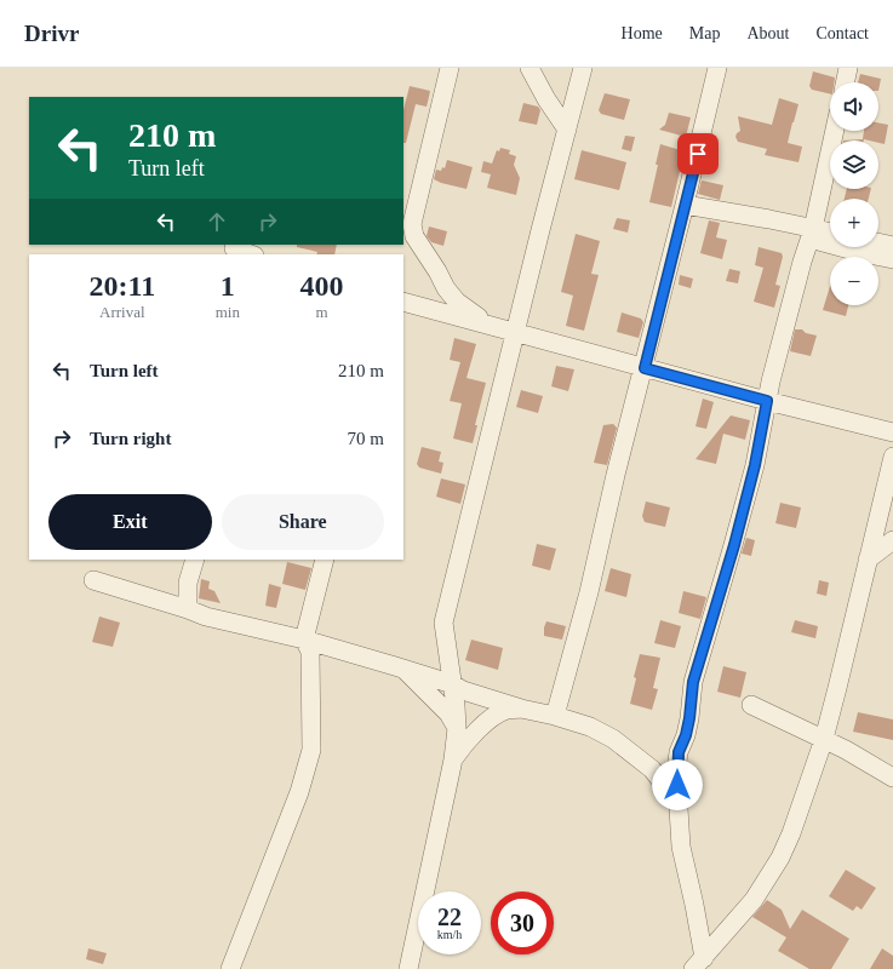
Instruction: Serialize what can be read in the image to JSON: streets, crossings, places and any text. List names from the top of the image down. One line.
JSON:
{"page":{"header":"Drivr","nav":["Home","Map","About","Contact"],"map_buttons":["+","−"],"turn":["210 m","Turn left"],"eta":["20:11","Arrival","1","min","400","m"],"list":[{"name":"Turn left","value":"210 m"},{"name":"Turn right","value":"70 m"}],"buttons":["Exit","Share"],"speed":"22 km/h","limit":"30"}}
